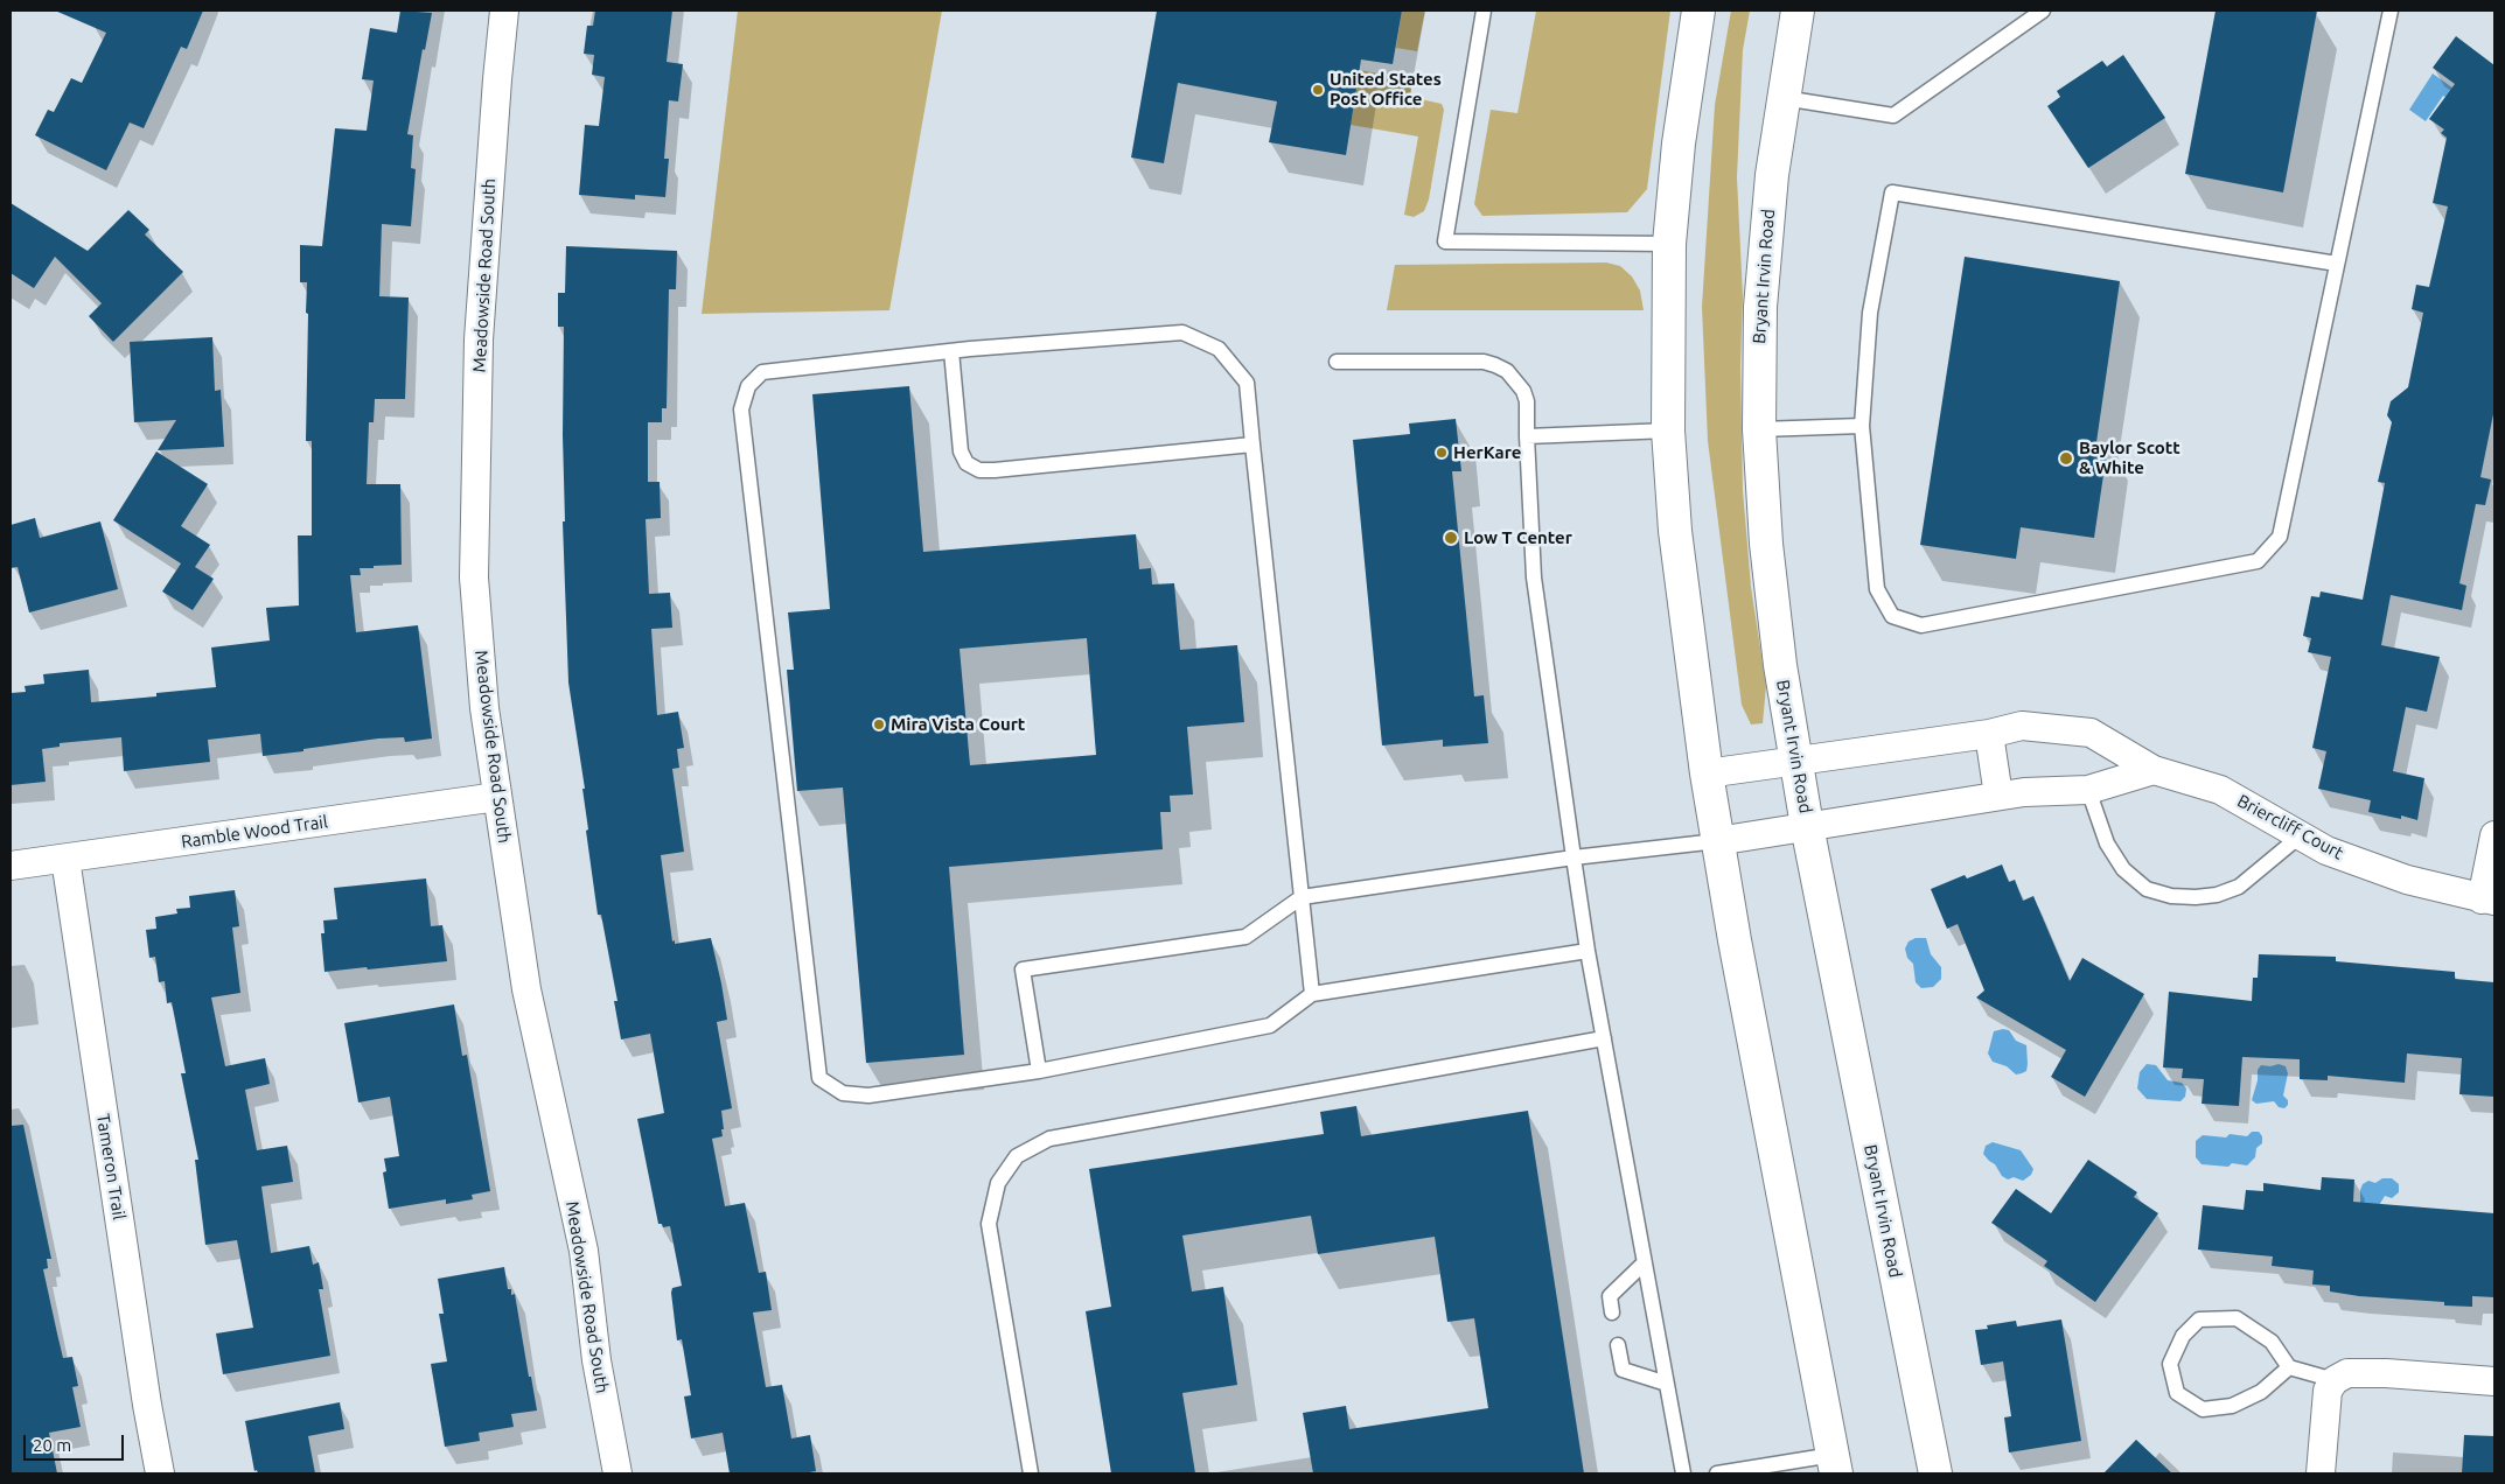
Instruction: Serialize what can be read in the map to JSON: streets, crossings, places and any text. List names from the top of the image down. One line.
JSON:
{"streets":{"main road":["Bryant Irvin Road"],"street":["Meadowside Road South","Briercliff Court","Ramble Wood Trail","Tameron Trail"]},"crossings":[["Meadowside Road South","Ramble Wood Trail"],["Bryant Irvin Road","Briercliff Court"],["Ramble Wood Trail","Tameron Trail"]],"places":["United States Post Office","HerKare","Baylor Scott & White","Low T Center","Mira Vista Court"],"scale_bar":"20 m"}
